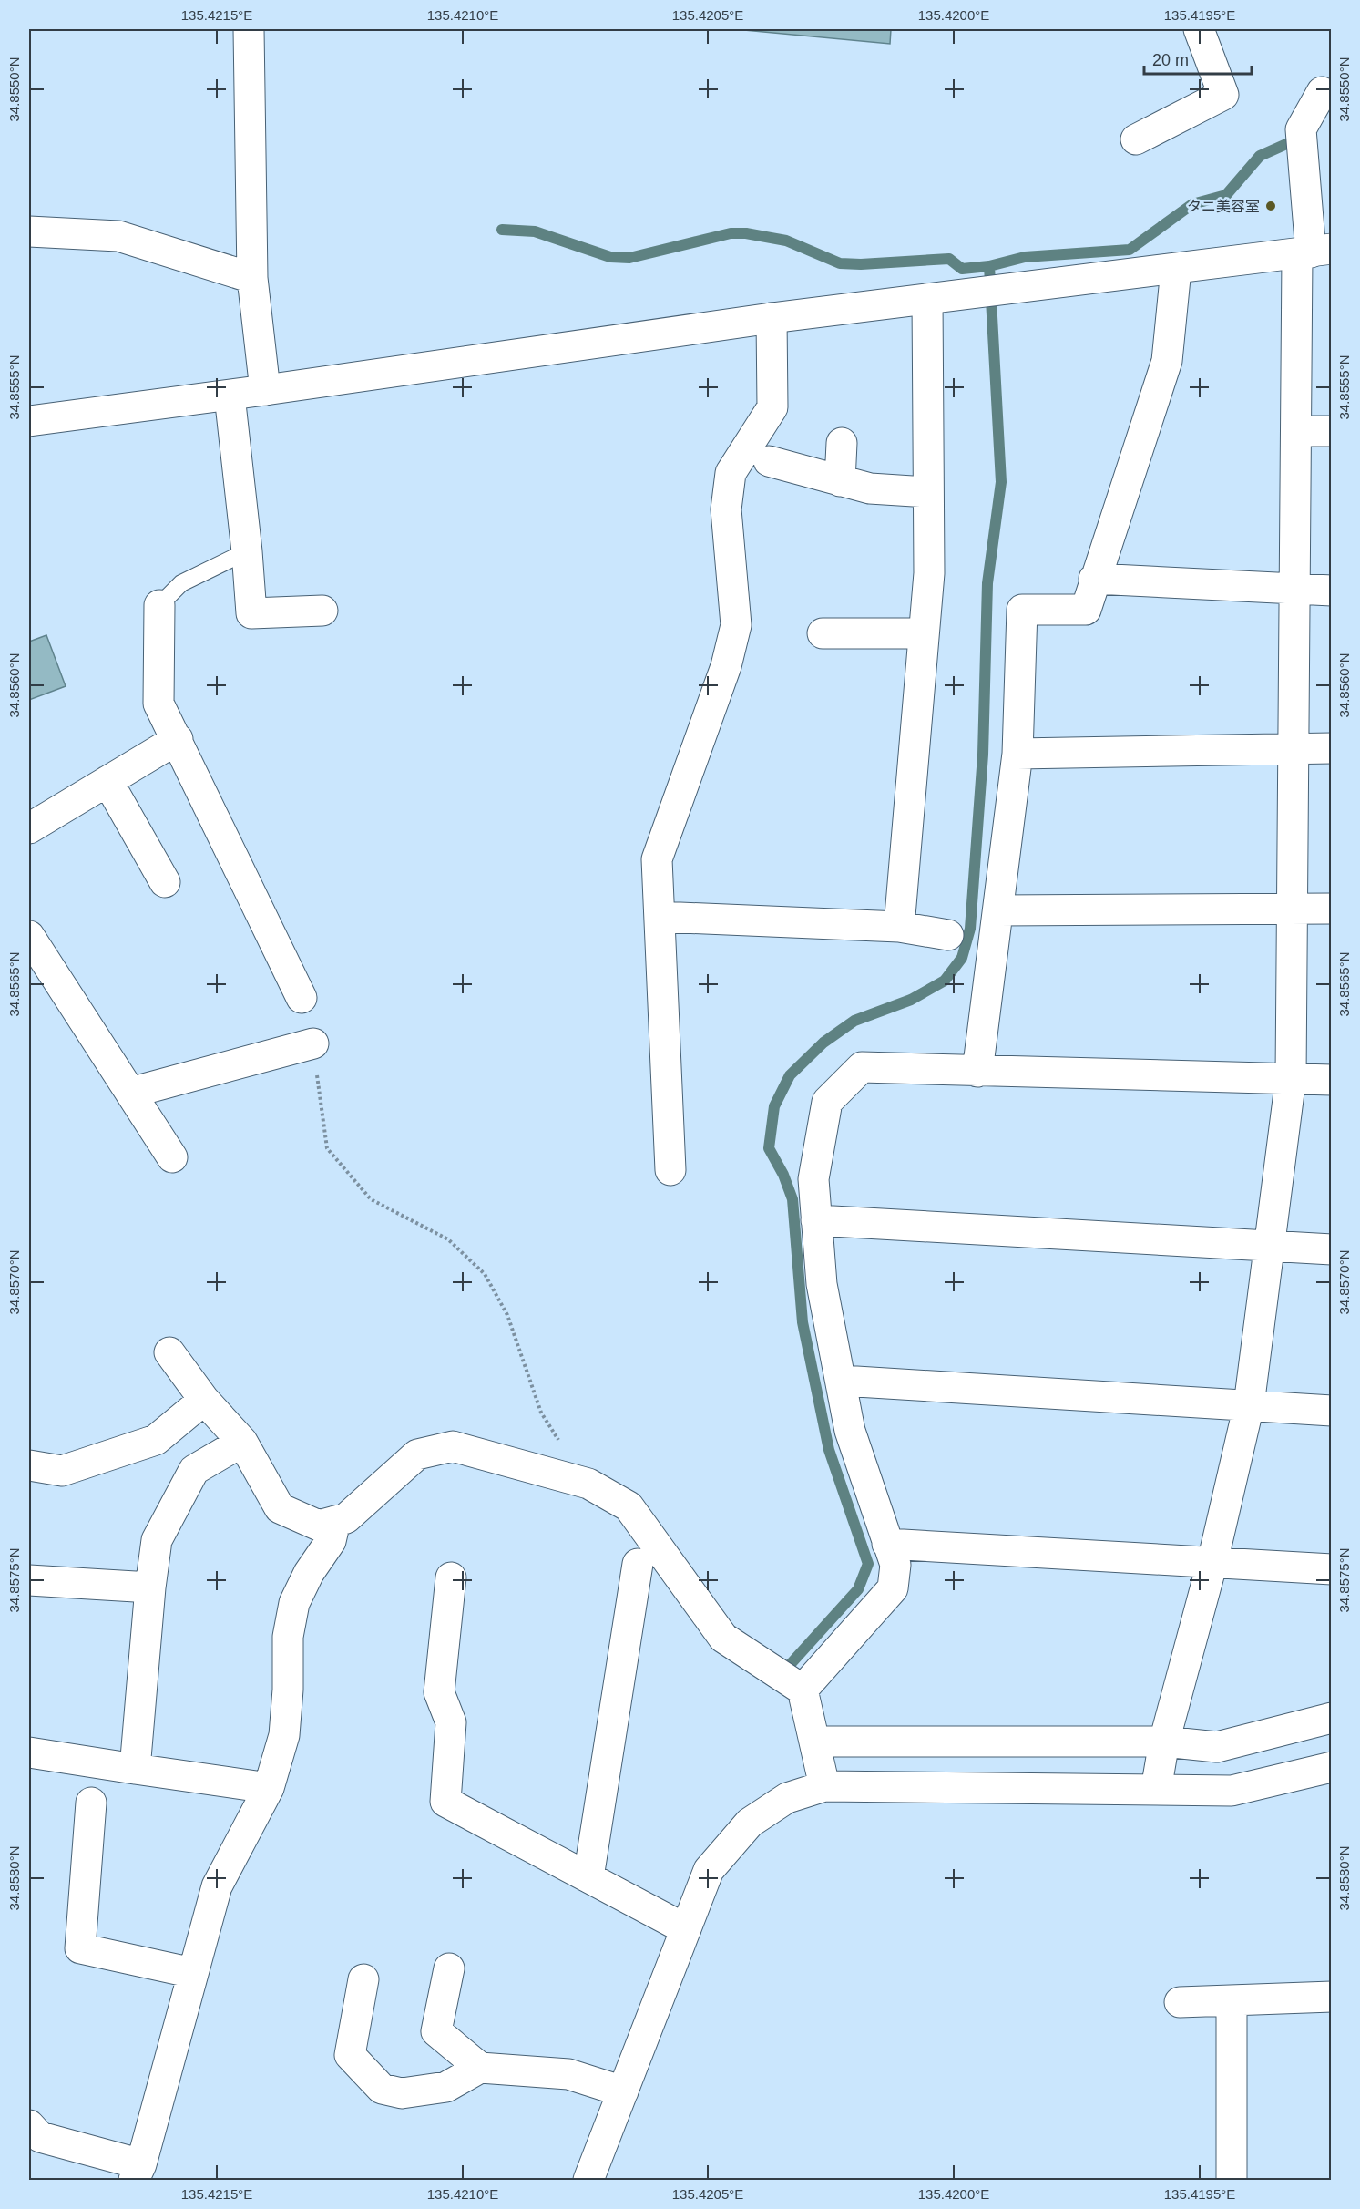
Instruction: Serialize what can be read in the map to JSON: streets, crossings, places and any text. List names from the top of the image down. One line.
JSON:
{"places":["タニ美容室"],"scale_bar":"20 m","coordinates":["135.4215°E","135.4210°E","135.4205°E","135.4200°E","135.4195°E","34.8550°N","34.8555°N","34.8560°N","34.8565°N","34.8570°N","34.8575°N","34.8580°N"]}
